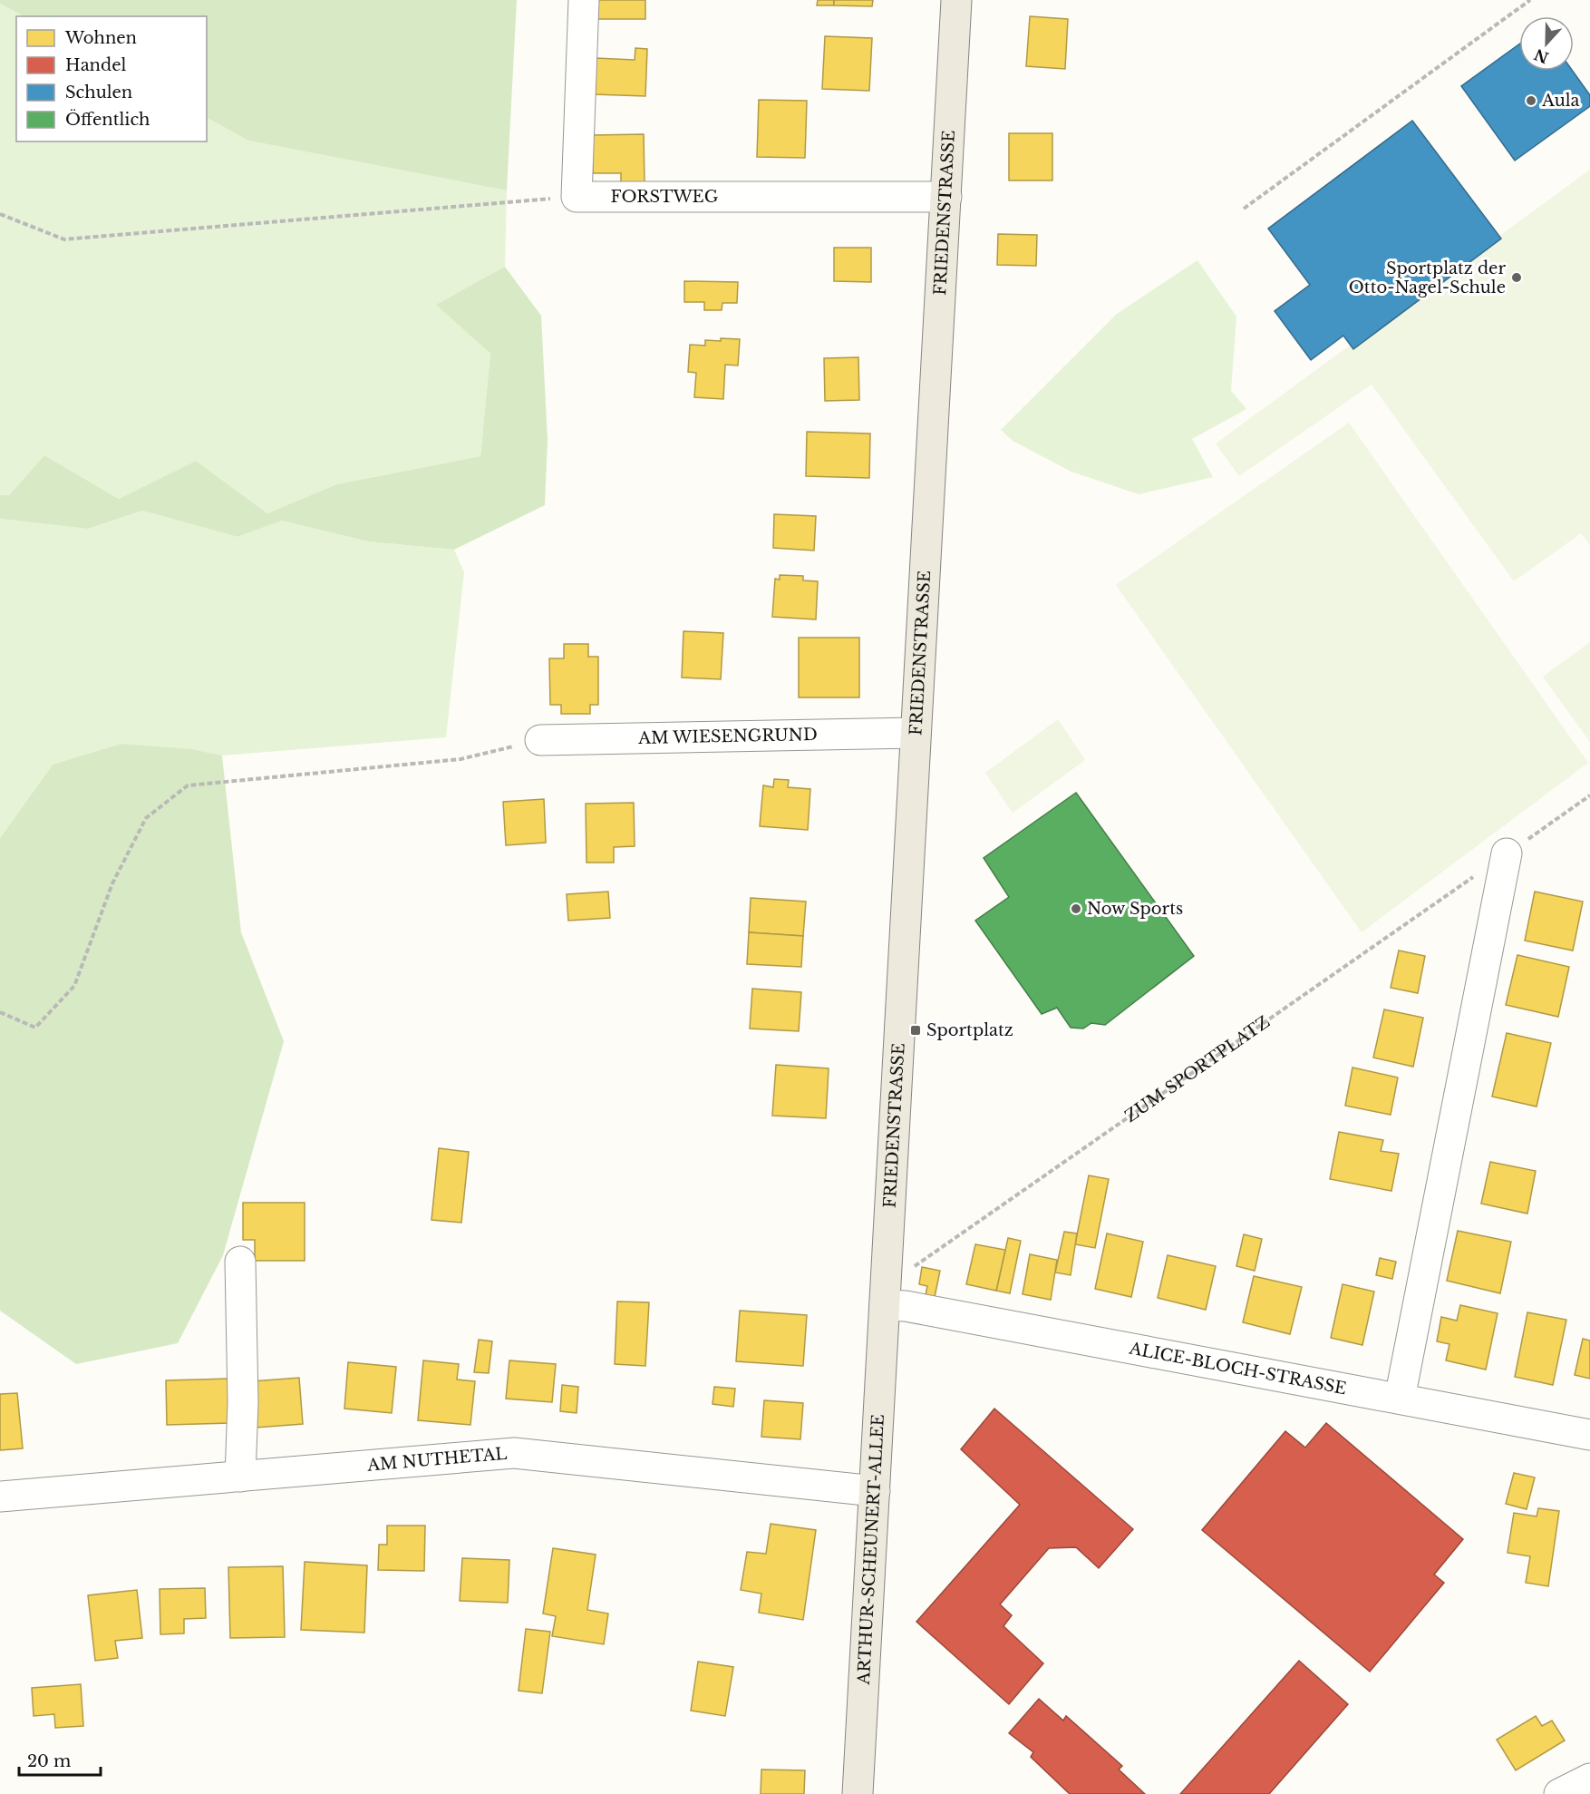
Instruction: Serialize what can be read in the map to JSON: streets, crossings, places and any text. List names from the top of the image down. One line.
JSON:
{"streets":{"main road":["FRIEDENSTRASSE","ARTHUR-SCHEUNERT-ALLEE"],"street":["FORSTWEG","AM WIESENGRUND","ALICE-BLOCH-STRASSE","AM NUTHETAL"],"path":["ZUM SPORTPLATZ"]},"crossings":[["FORSTWEG","FRIEDENSTRASSE"],["FRIEDENSTRASSE","AM WIESENGRUND"],["FRIEDENSTRASSE","ZUM SPORTPLATZ"],["FRIEDENSTRASSE","ALICE-BLOCH-STRASSE"],["FRIEDENSTRASSE","ARTHUR-SCHEUNERT-ALLEE"],["ZUM SPORTPLATZ","ALICE-BLOCH-STRASSE"],["ZUM SPORTPLATZ","ARTHUR-SCHEUNERT-ALLEE"],["ALICE-BLOCH-STRASSE","ARTHUR-SCHEUNERT-ALLEE"],["AM NUTHETAL","ARTHUR-SCHEUNERT-ALLEE"]],"places":{"other":["Aula","Sportplatz der Otto-Nagel-Schule","Now Sports"],"transit":["Sportplatz"]},"legend":["Wohnen","Handel","Schulen","Öffentlich"],"scale_bar":"20 m","north":"bottom"}
